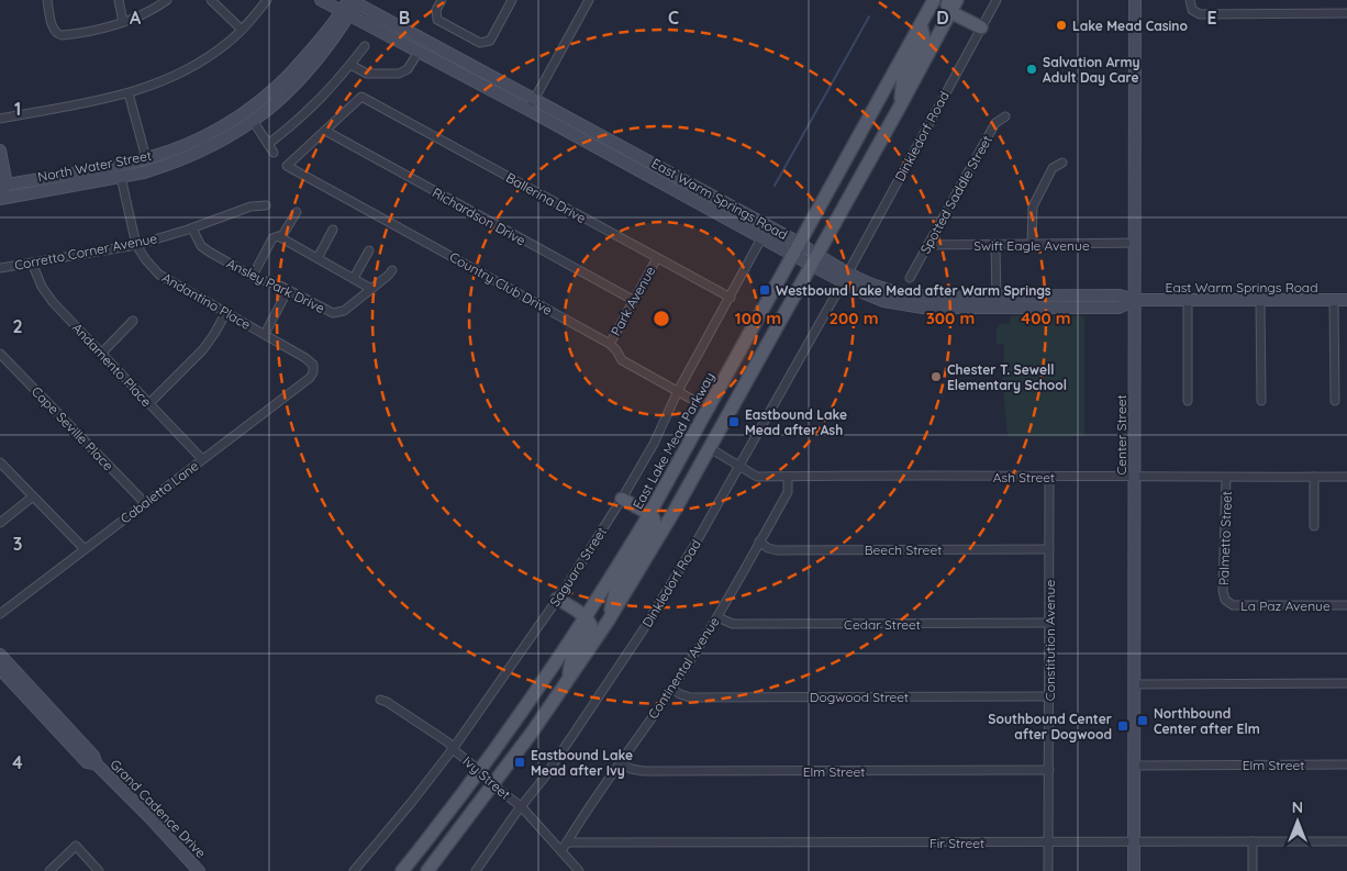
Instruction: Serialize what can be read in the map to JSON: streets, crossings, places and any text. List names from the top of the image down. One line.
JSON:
{"streets":{"main road":["North Water Street","East Warm Springs Road","Center Street","East Lake Mead Parkway","Grand Cadence Drive"],"street":["Dinkledorf Road","Spotted Saddle Street","Ballerina Drive","Richardson Drive","Swift Eagle Avenue","Corretto Corner Avenue","Country Club Drive","Ansley Park Drive","Andantino Place","Park Avenue","Andamento Place","Cape Seville Place","Ash Street","Cabaletta Lane","Palmetto Street","Beech Street","Saguaro Street","La Paz Avenue","Cedar Street","Constitution Avenue","Continental Avenue","Dogwood Street","Elm Street","Ivy Street","Fir Street"]},"crossings":[["Dinkledorf Road","East Warm Springs Road"],["Dinkledorf Road","Ash Street"],["Dinkledorf Road","Ivy Street"],["North Water Street","East Warm Springs Road"],["North Water Street","Andantino Place"],["Spotted Saddle Street","Swift Eagle Avenue"],["Ballerina Drive","Richardson Drive"],["Ballerina Drive","Country Club Drive"],["Ballerina Drive","Park Avenue"],["Ballerina Drive","Saguaro Street"],["East Warm Springs Road","Center Street"],["East Warm Springs Road","East Lake Mead Parkway"],["East Warm Springs Road","Saguaro Street"],["Richardson Drive","Country Club Drive"],["Richardson Drive","Park Avenue"],["Swift Eagle Avenue","Center Street"],["Corretto Corner Avenue","Ansley Park Drive"],["Corretto Corner Avenue","Andantino Place"],["Corretto Corner Avenue","Andamento Place"],["Country Club Drive","Park Avenue"],["Country Club Drive","East Lake Mead Parkway"],["Country Club Drive","Saguaro Street"],["Andantino Place","Cabaletta Lane"],["Andamento Place","Cabaletta Lane"],["Cape Seville Place","Cabaletta Lane"],["Center Street","Ash Street"],["Center Street","Elm Street"],["Center Street","Fir Street"],["East Lake Mead Parkway","Ivy Street"],["Ash Street","Palmetto Street"],["Ash Street","Constitution Avenue"],["Ash Street","Continental Avenue"],["Palmetto Street","La Paz Avenue"],["Beech Street","Constitution Avenue"],["Beech Street","Continental Avenue"],["Saguaro Street","Ivy Street"],["Cedar Street","Constitution Avenue"],["Cedar Street","Continental Avenue"],["Constitution Avenue","Dogwood Street"],["Constitution Avenue","Elm Street"],["Constitution Avenue","Fir Street"],["Continental Avenue","Dogwood Street"],["Continental Avenue","Elm Street"],["Continental Avenue","Ivy Street"],["Continental Avenue","Fir Street"]],"places":{"other":["Lake Mead Casino","Salvation Army Adult Day Care","Chester T. Sewell Elementary School"],"transit":["Westbound Lake Mead after Warm Springs","Eastbound Lake Mead after Ash","Northbound Center after Elm","Southbound Center after Dogwood","Eastbound Lake Mead after Ivy"]},"north":"top","grid":{"columns":["A","B","C","D","E"],"rows":["1","2","3","4"]},"rings":["100 m","200 m","300 m","400 m"]}
